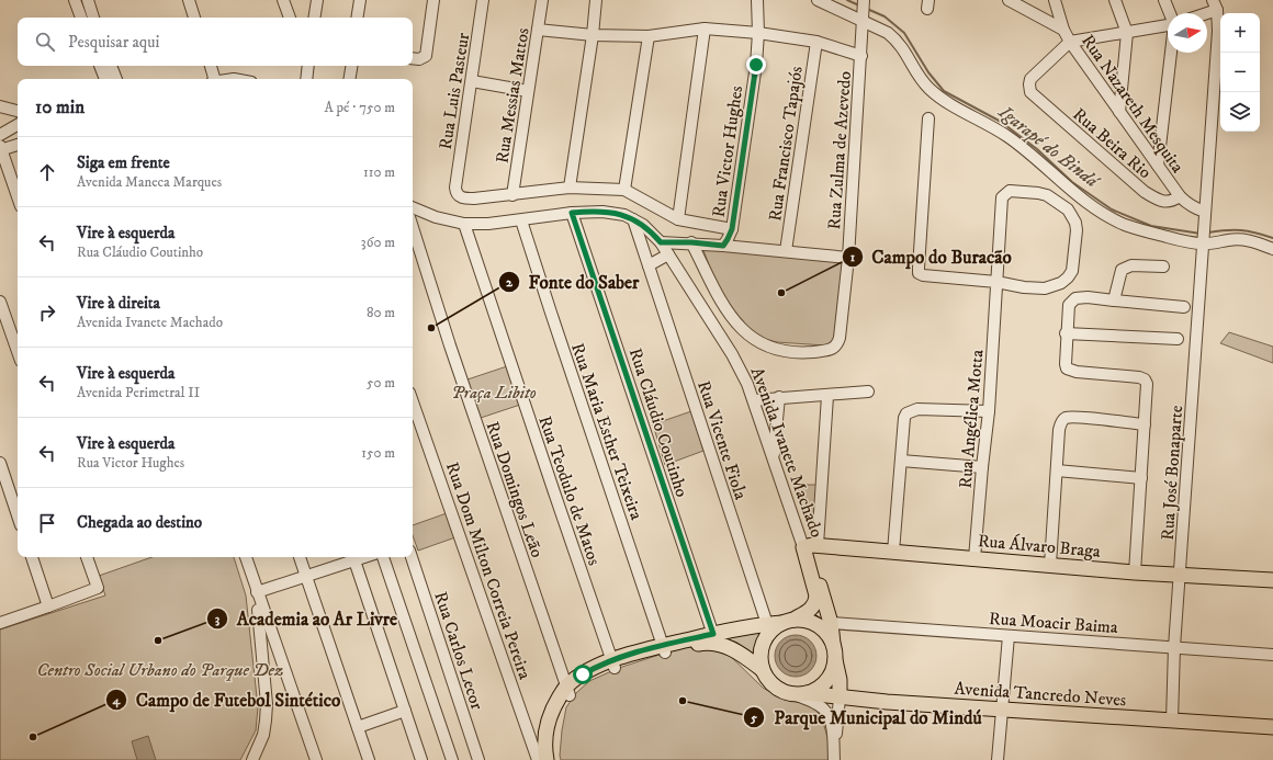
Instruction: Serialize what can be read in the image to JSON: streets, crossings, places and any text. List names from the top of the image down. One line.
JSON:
{"streets":{"main road":["Avenida Ivanete Machado","Rua Álvaro Braga","Avenida Tancredo Neves"],"street":["Rua Luis Pasteur","Rua Messias Mattos","Rua Nazareth Mesquita","Rua Beira Rio","Rua Francisco Tapajós","Rua Zulma de Azevedo","Rua Victor Hughes","Rua Angélica Motta","Rua Cláudio Coutinho","Rua Maria Esther Teixeira","Rua Vicente Fiola","Rua José Bonaparte","Rua Domingos Leão","Rua Teodulo de Matos","Rua Dom Milton Correia Pereira","Rua Moacir Baima","Rua Carlos Lecor"]},"crossings":[["Rua Luis Pasteur","Rua Messias Mattos"],["Rua Nazareth Mesquita","Rua Beira Rio"],["Rua Nazareth Mesquita","Rua José Bonaparte"],["Rua Angélica Motta","Rua Álvaro Braga"],["Rua Cláudio Coutinho","Avenida Ivanete Machado"],["Rua Maria Esther Teixeira","Avenida Ivanete Machado"],["Rua Vicente Fiola","Avenida Ivanete Machado"],["Avenida Ivanete Machado","Rua Teodulo de Matos"],["Avenida Ivanete Machado","Rua Álvaro Braga"],["Avenida Ivanete Machado","Rua Moacir Baima"],["Avenida Ivanete Machado","Avenida Tancredo Neves"],["Rua José Bonaparte","Rua Álvaro Braga"],["Rua José Bonaparte","Rua Moacir Baima"],["Rua José Bonaparte","Avenida Tancredo Neves"]],"water":["Igarapé do Bindá"],"parks":["Praça Libito","Centro Social Urbano do Parque Dez"],"places":["Campo do Buracão","Fonte do Saber","Academia ao Ar Livre","Parque Municipal do Mindú","Campo de Futebol Sintético"],"north":"right","page":{"map_buttons":["+","−"],"search":"Pesquisar aqui","heading":["10 min","A pé · 750 m"],"list":[["Siga em frente","Avenida Maneca Marques","110 m"],["Vire à esquerda","Rua Cláudio Coutinho","360 m"],["Vire à direita","Avenida Ivanete Machado","80 m"],["Vire à esquerda","Avenida Perimetral II","50 m"],["Vire à esquerda","Rua Victor Hughes","150 m"],"Chegada ao destino"]}}
